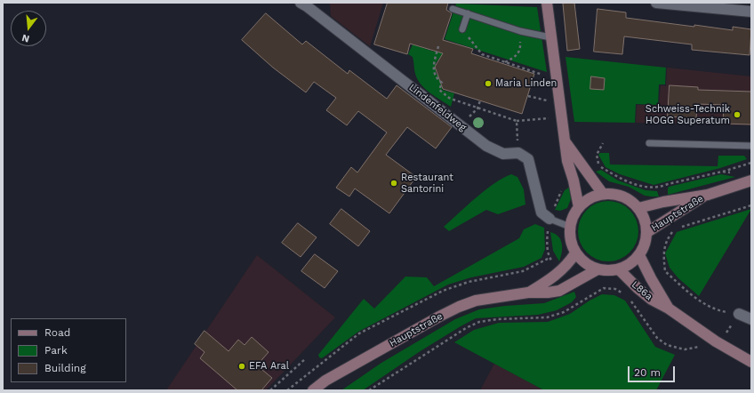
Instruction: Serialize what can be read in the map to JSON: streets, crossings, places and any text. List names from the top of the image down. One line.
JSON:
{"streets":{"main road":["Hauptstraße","L86a"],"street":["Lindenfeldweg"]},"crossings":[["Hauptstraße","L86a"]],"places":["Maria Linden","Schweiss-Technik HOGG Superatum","Restaurant Santorini","EFA Aral"],"legend":["Road","Park","Building"],"scale_bar":"20 m","north":"bottom"}
